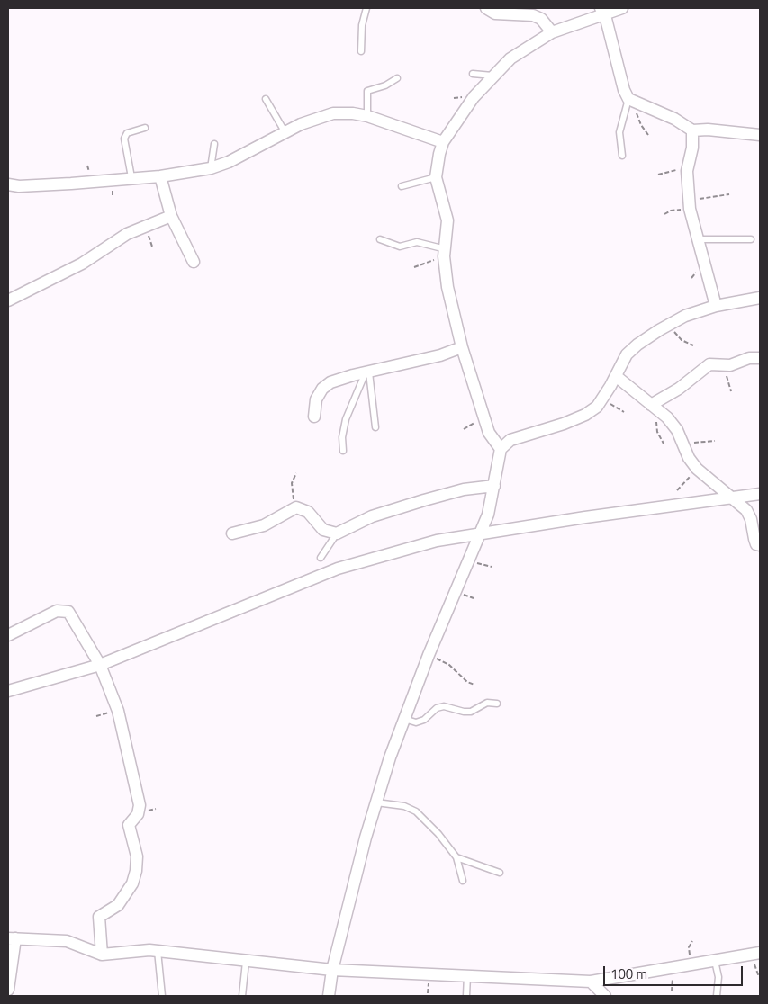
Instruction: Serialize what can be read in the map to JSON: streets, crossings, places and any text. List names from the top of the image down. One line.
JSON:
{"scale_bar":"100 m"}
